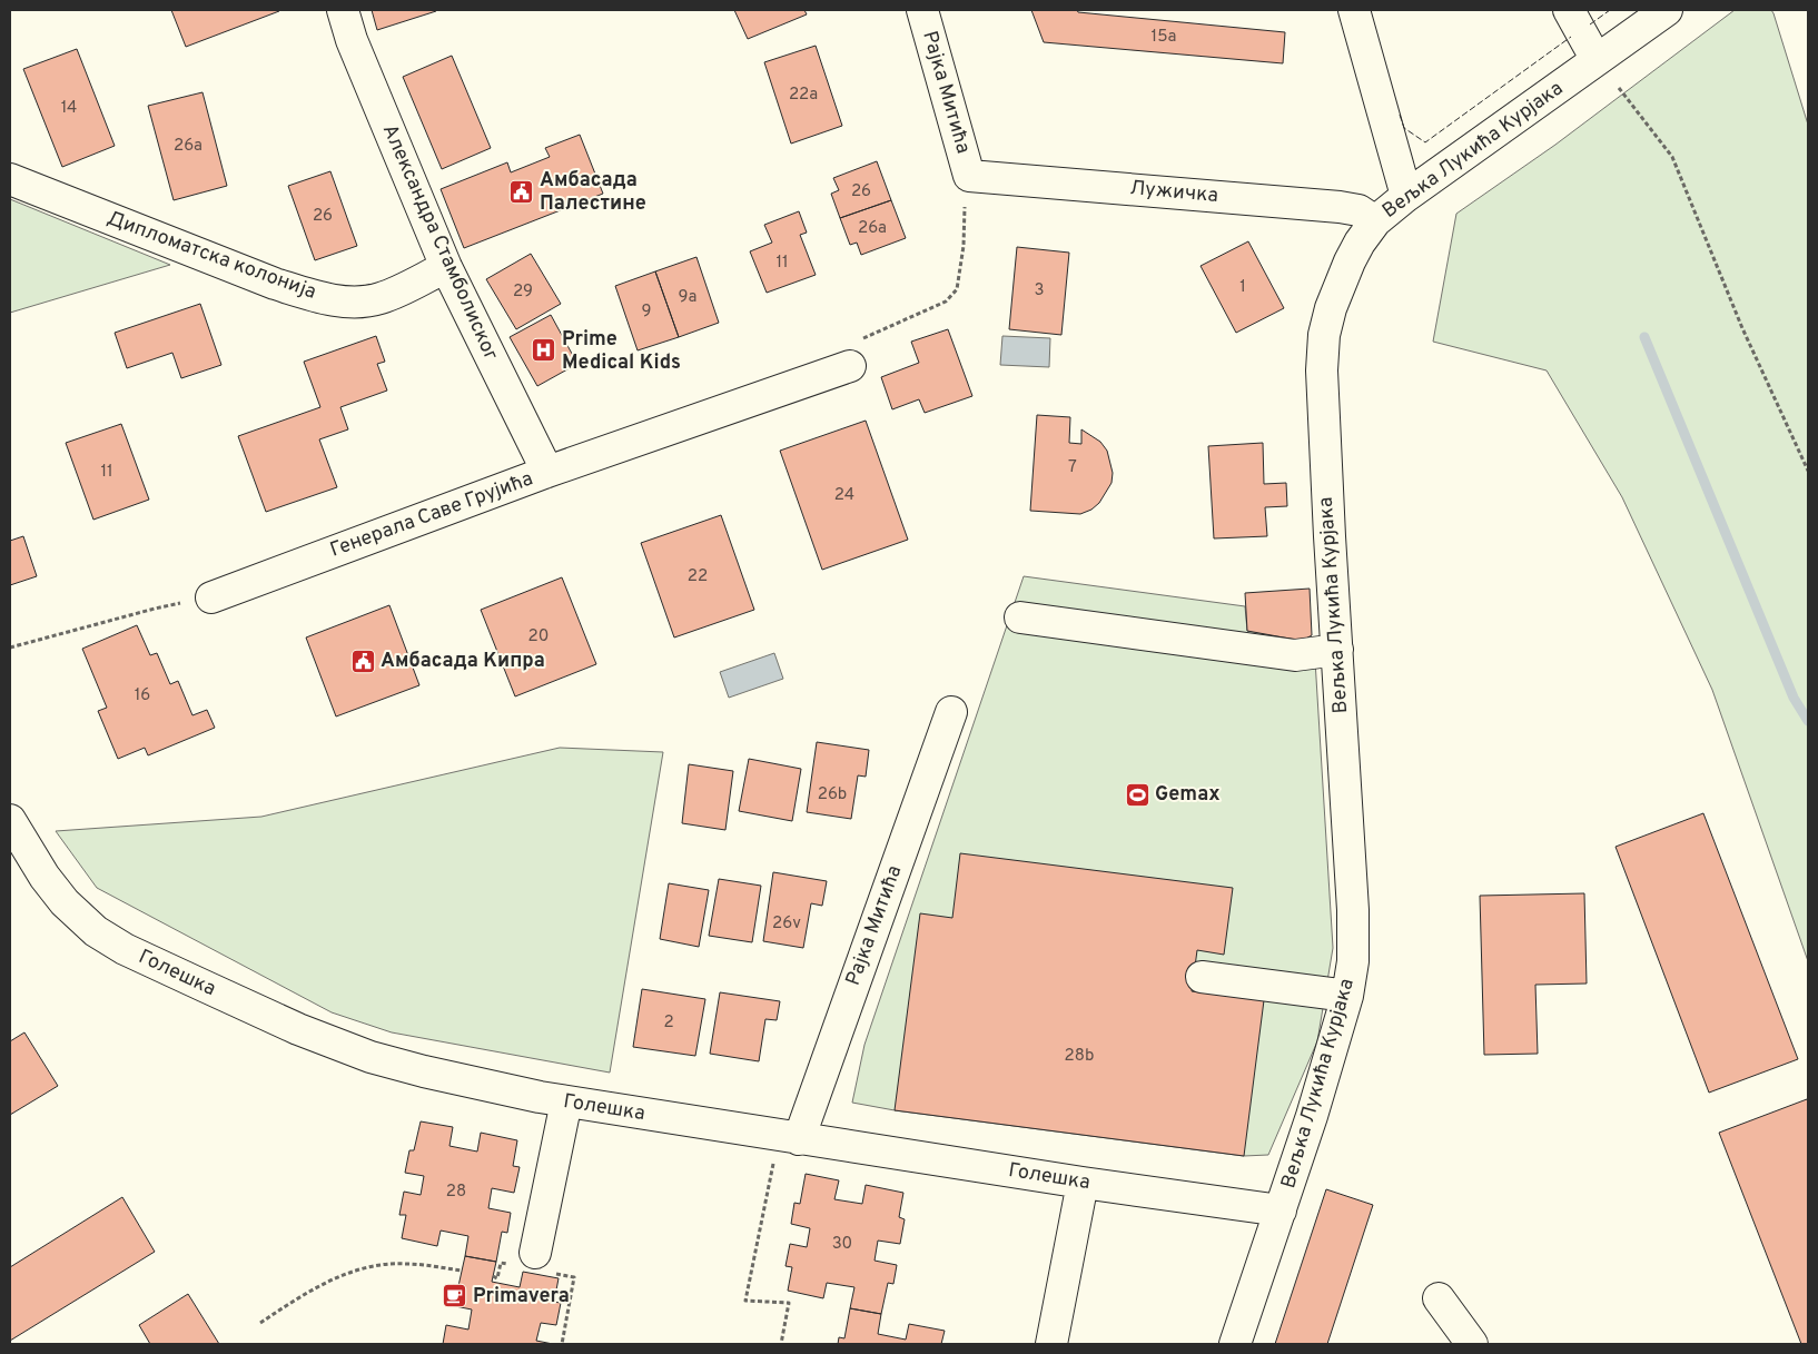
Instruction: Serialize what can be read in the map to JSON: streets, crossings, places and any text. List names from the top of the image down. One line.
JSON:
{"streets":{"street":["Рајка Митића","Вељка Лукића Курјака","Лужичка","Александра Стамболиског","Дипломатска колонија","Генерала Саве Грујића","Голешка"]},"crossings":[["Рајка Митића","Лужичка"],["Рајка Митића","Голешка"],["Вељка Лукића Курјака","Лужичка"],["Вељка Лукића Курјака","Голешка"],["Александра Стамболиског","Дипломатска колонија"],["Александра Стамболиског","Генерала Саве Грујића"]],"places":{"public building":["Амбасада Палестине","Амбасада Кипра"],"hospital":["Prime Medical Kids"],"sports":["Gemax"],"cafe":["Primavera"]},"house_numbers":["15a","22a","14","26a","26","26","26a","11","1","3","29","9a","9","7","11","24","22","20","16","26b","26v","2","28b","28","30"]}
